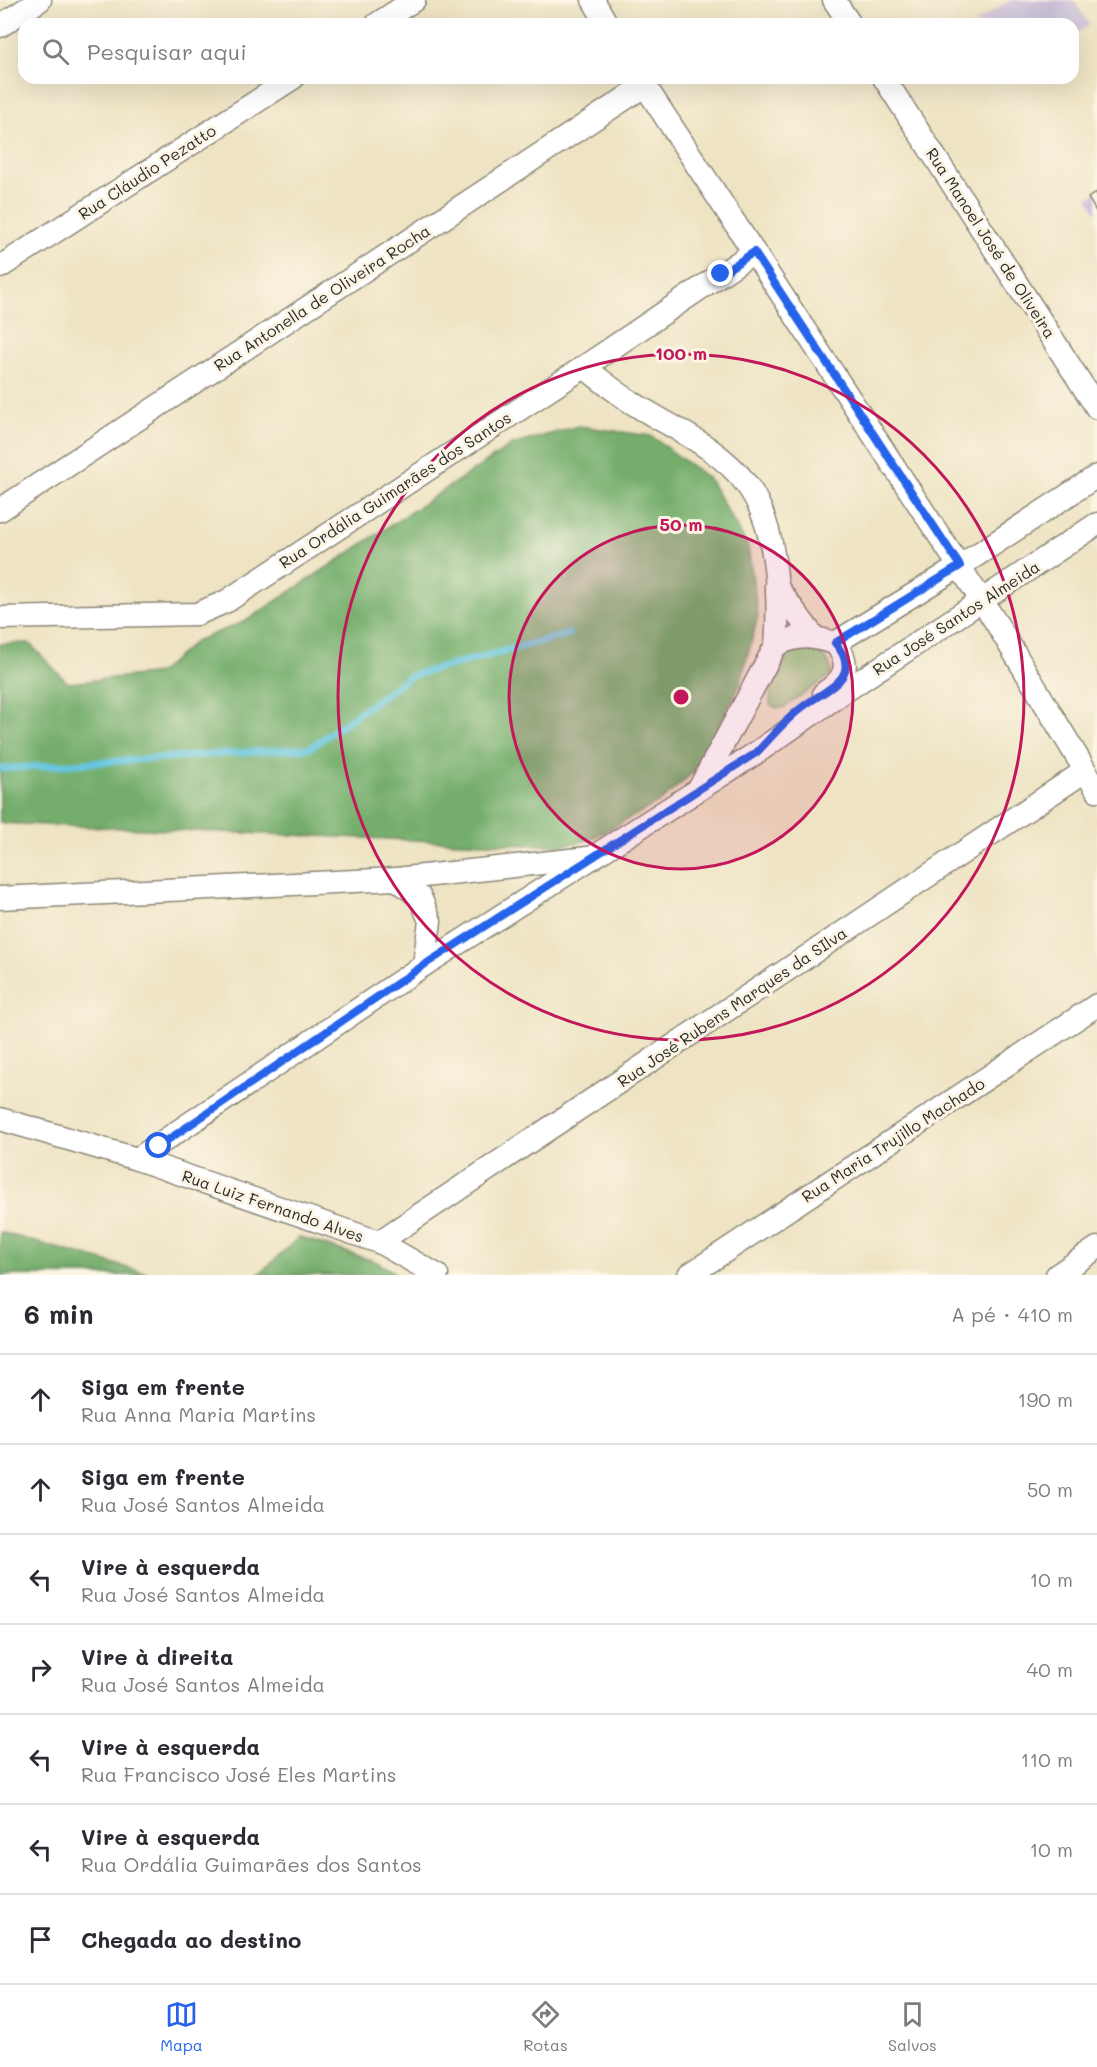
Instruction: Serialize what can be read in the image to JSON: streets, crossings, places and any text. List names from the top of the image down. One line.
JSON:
{"streets":{"street":["Rua Cláudio Pezatto","Rua Manoel José de Oliveira","Rua Antonella de Oliveira Rocha","Rua Ordália Guimarães dos Santos","Rua José Santos Almeida","Rua José Rubens Marques da SIlva","Rua Maria Trujillo Machado","Rua Luiz Fernando Alves"]},"crossings":[["Rua José Santos Almeida","Rua Luiz Fernando Alves"],["Rua José Rubens Marques da SIlva","Rua Luiz Fernando Alves"]],"page":{"search":"Pesquisar aqui","heading":["6 min","A pé · 410 m"],"list":[["Siga em frente","Rua Anna Maria Martins","190 m"],["Siga em frente","Rua José Santos Almeida","50 m"],["Vire à esquerda","Rua José Santos Almeida","10 m"],["Vire à direita","Rua José Santos Almeida","40 m"],["Vire à esquerda","Rua Francisco José Eles Martins","110 m"],["Vire à esquerda","Rua Ordália Guimarães dos Santos","10 m"],"Chegada ao destino"],"nav":["Mapa","Rotas","Salvos"]},"rings":["100 m","50 m"]}
